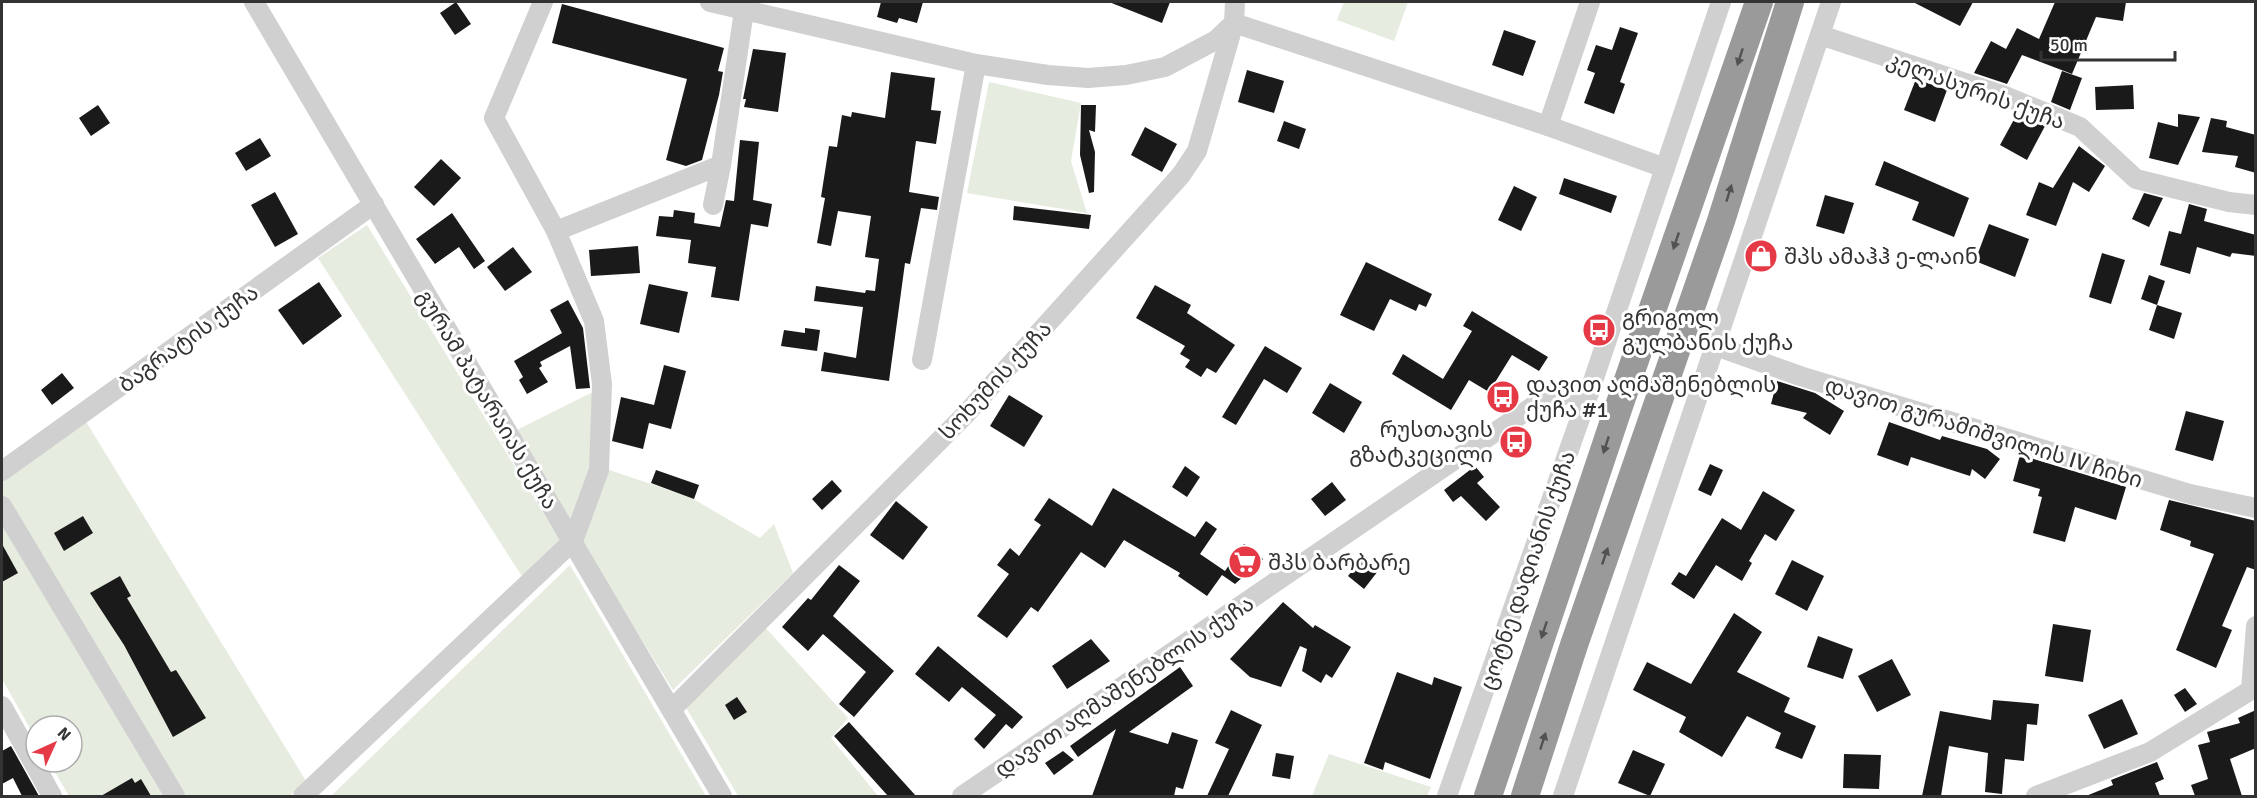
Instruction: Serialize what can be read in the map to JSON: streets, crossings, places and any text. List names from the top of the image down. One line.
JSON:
{"streets":{"street":["კელასურის ქუჩა","ბაგრატის ქუჩა","სოხუმის ქუჩა","გურამ პატარაიას ქუჩა","დავით გურამიშვილის IV ჩიხი","ცოტნე დადიანის ქუჩა","დავით აღმაშენებლის ქუჩა"]},"crossings":[["ბაგრატის ქუჩა","გურამ პატარაიას ქუჩა"],["სოხუმის ქუჩა","გურამ პატარაიას ქუჩა"],["ცოტნე დადიანის ქუჩა","დავით აღმაშენებლის ქუჩა"]],"places":{"shop":["შპს ამაჰჰ ე-ლაინ"],"bus stop":["გრიგოლ გულბანის ქუჩა","დავით აღმაშენებლის ქუჩა #1","რუსთავის გზატკეცილი"],"supermarket":["შპს ბარბარე"]},"scale_bar":"50 m","north":"top right"}
